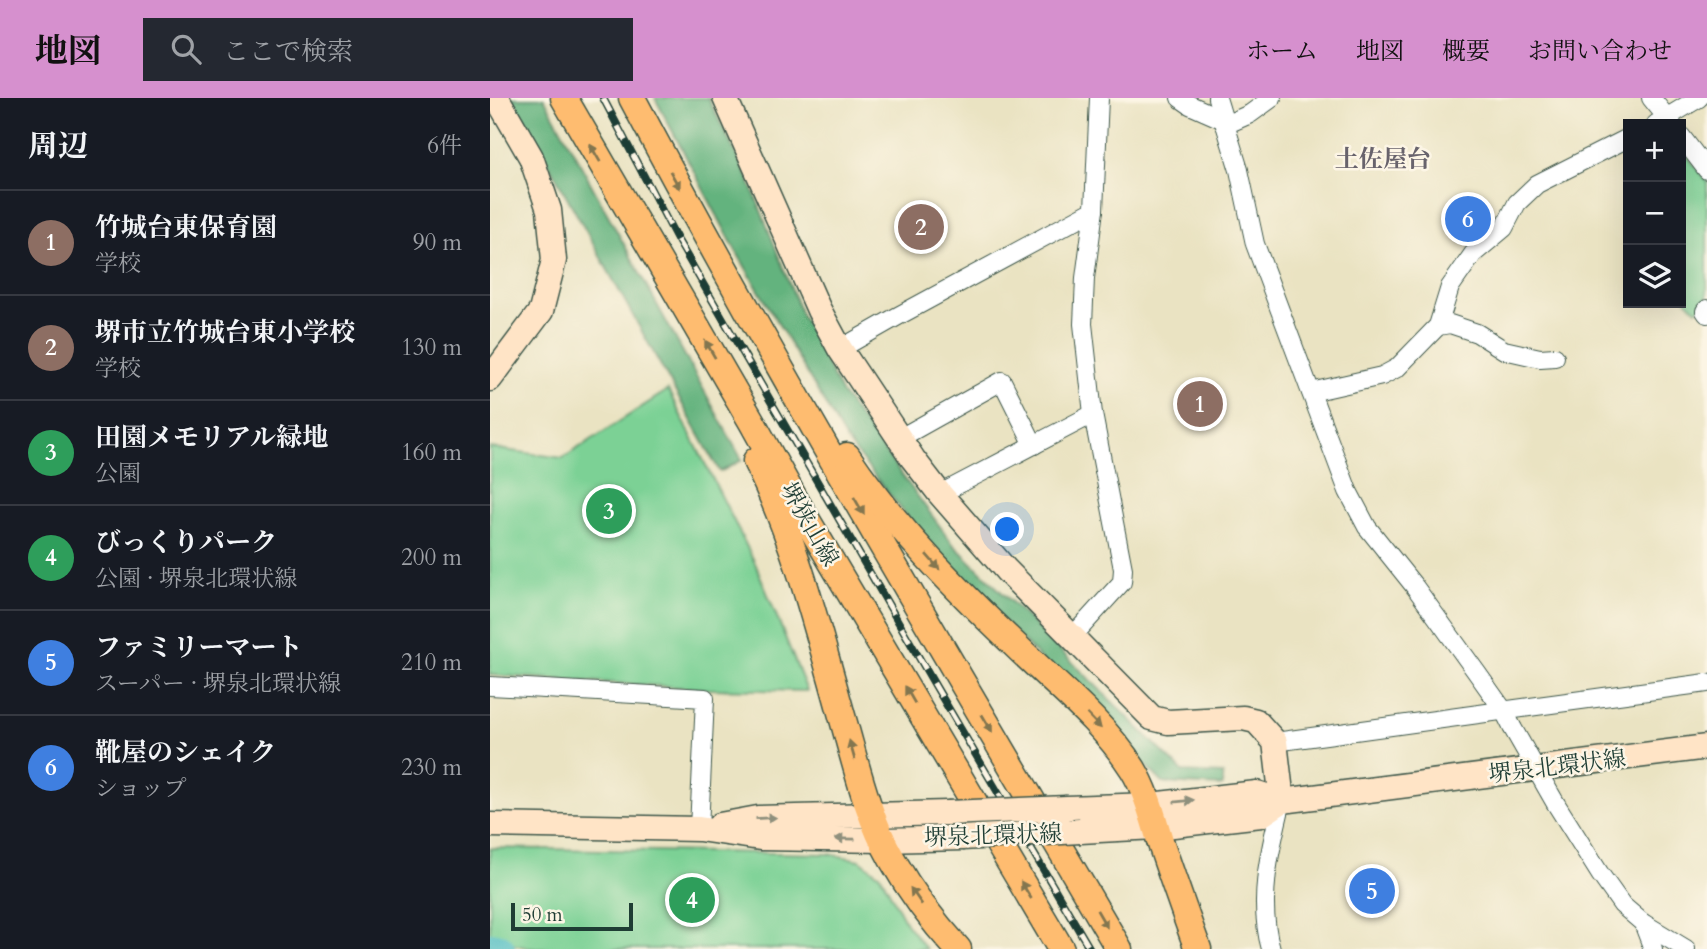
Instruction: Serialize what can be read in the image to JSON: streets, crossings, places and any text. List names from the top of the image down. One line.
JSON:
{"streets":{"main road":["堺狭山線","堺泉北環状線"]},"districts":["土佐屋台"],"scale_bar":"50 m","page":{"header":"地図","search":"ここで検索","nav":["ホーム","地図","概要","お問い合わせ"],"heading":["周辺","6件"],"map_buttons":["+","−"],"list":[{"mark":"1","name":"竹城台東保育園","note":"学校","value":"90 m"},{"mark":"2","name":"堺市立竹城台東小学校","note":"学校","value":"130 m"},{"mark":"3","name":"田園メモリアル緑地","note":"公園","value":"160 m"},{"mark":"4","name":"びっくりパーク","note":"公園 · 堺泉北環状線","value":"200 m"},{"mark":"5","name":"ファミリーマート","note":"スーパー · 堺泉北環状線","value":"210 m"},{"mark":"6","name":"靴屋のシェイク","note":"ショップ","value":"230 m"}],"pins":["6","2","1","3","5","4"],"scale":"50 m"}}
